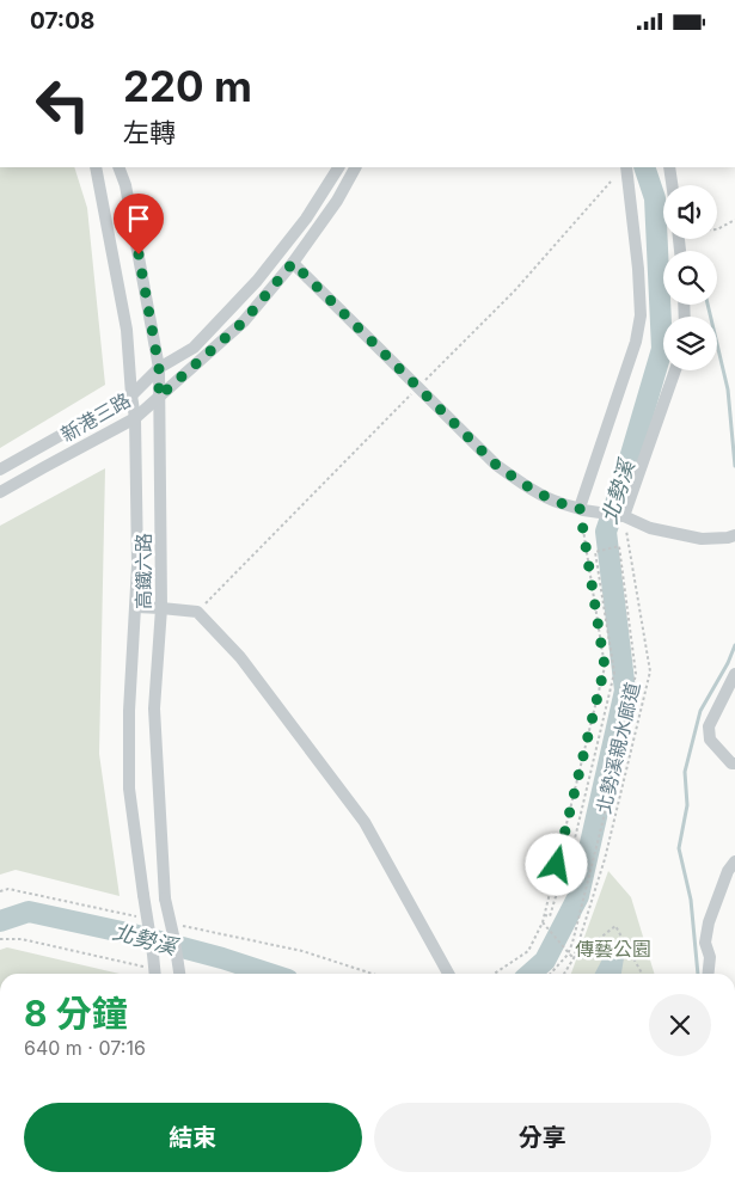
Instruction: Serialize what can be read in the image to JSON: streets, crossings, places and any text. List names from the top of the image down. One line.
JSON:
{"streets":{"street":["新港三路","高鐵六路"],"path":["北勢溪親水廊道"]},"crossings":[["新港三路","高鐵六路"]],"water":["北勢溪"],"parks":["傳藝公園"],"page":{"status":"07:08","turn":["220 m","左轉"],"heading":["8 分鐘","640 m · 07:16"],"buttons":["結束","分享"]}}
